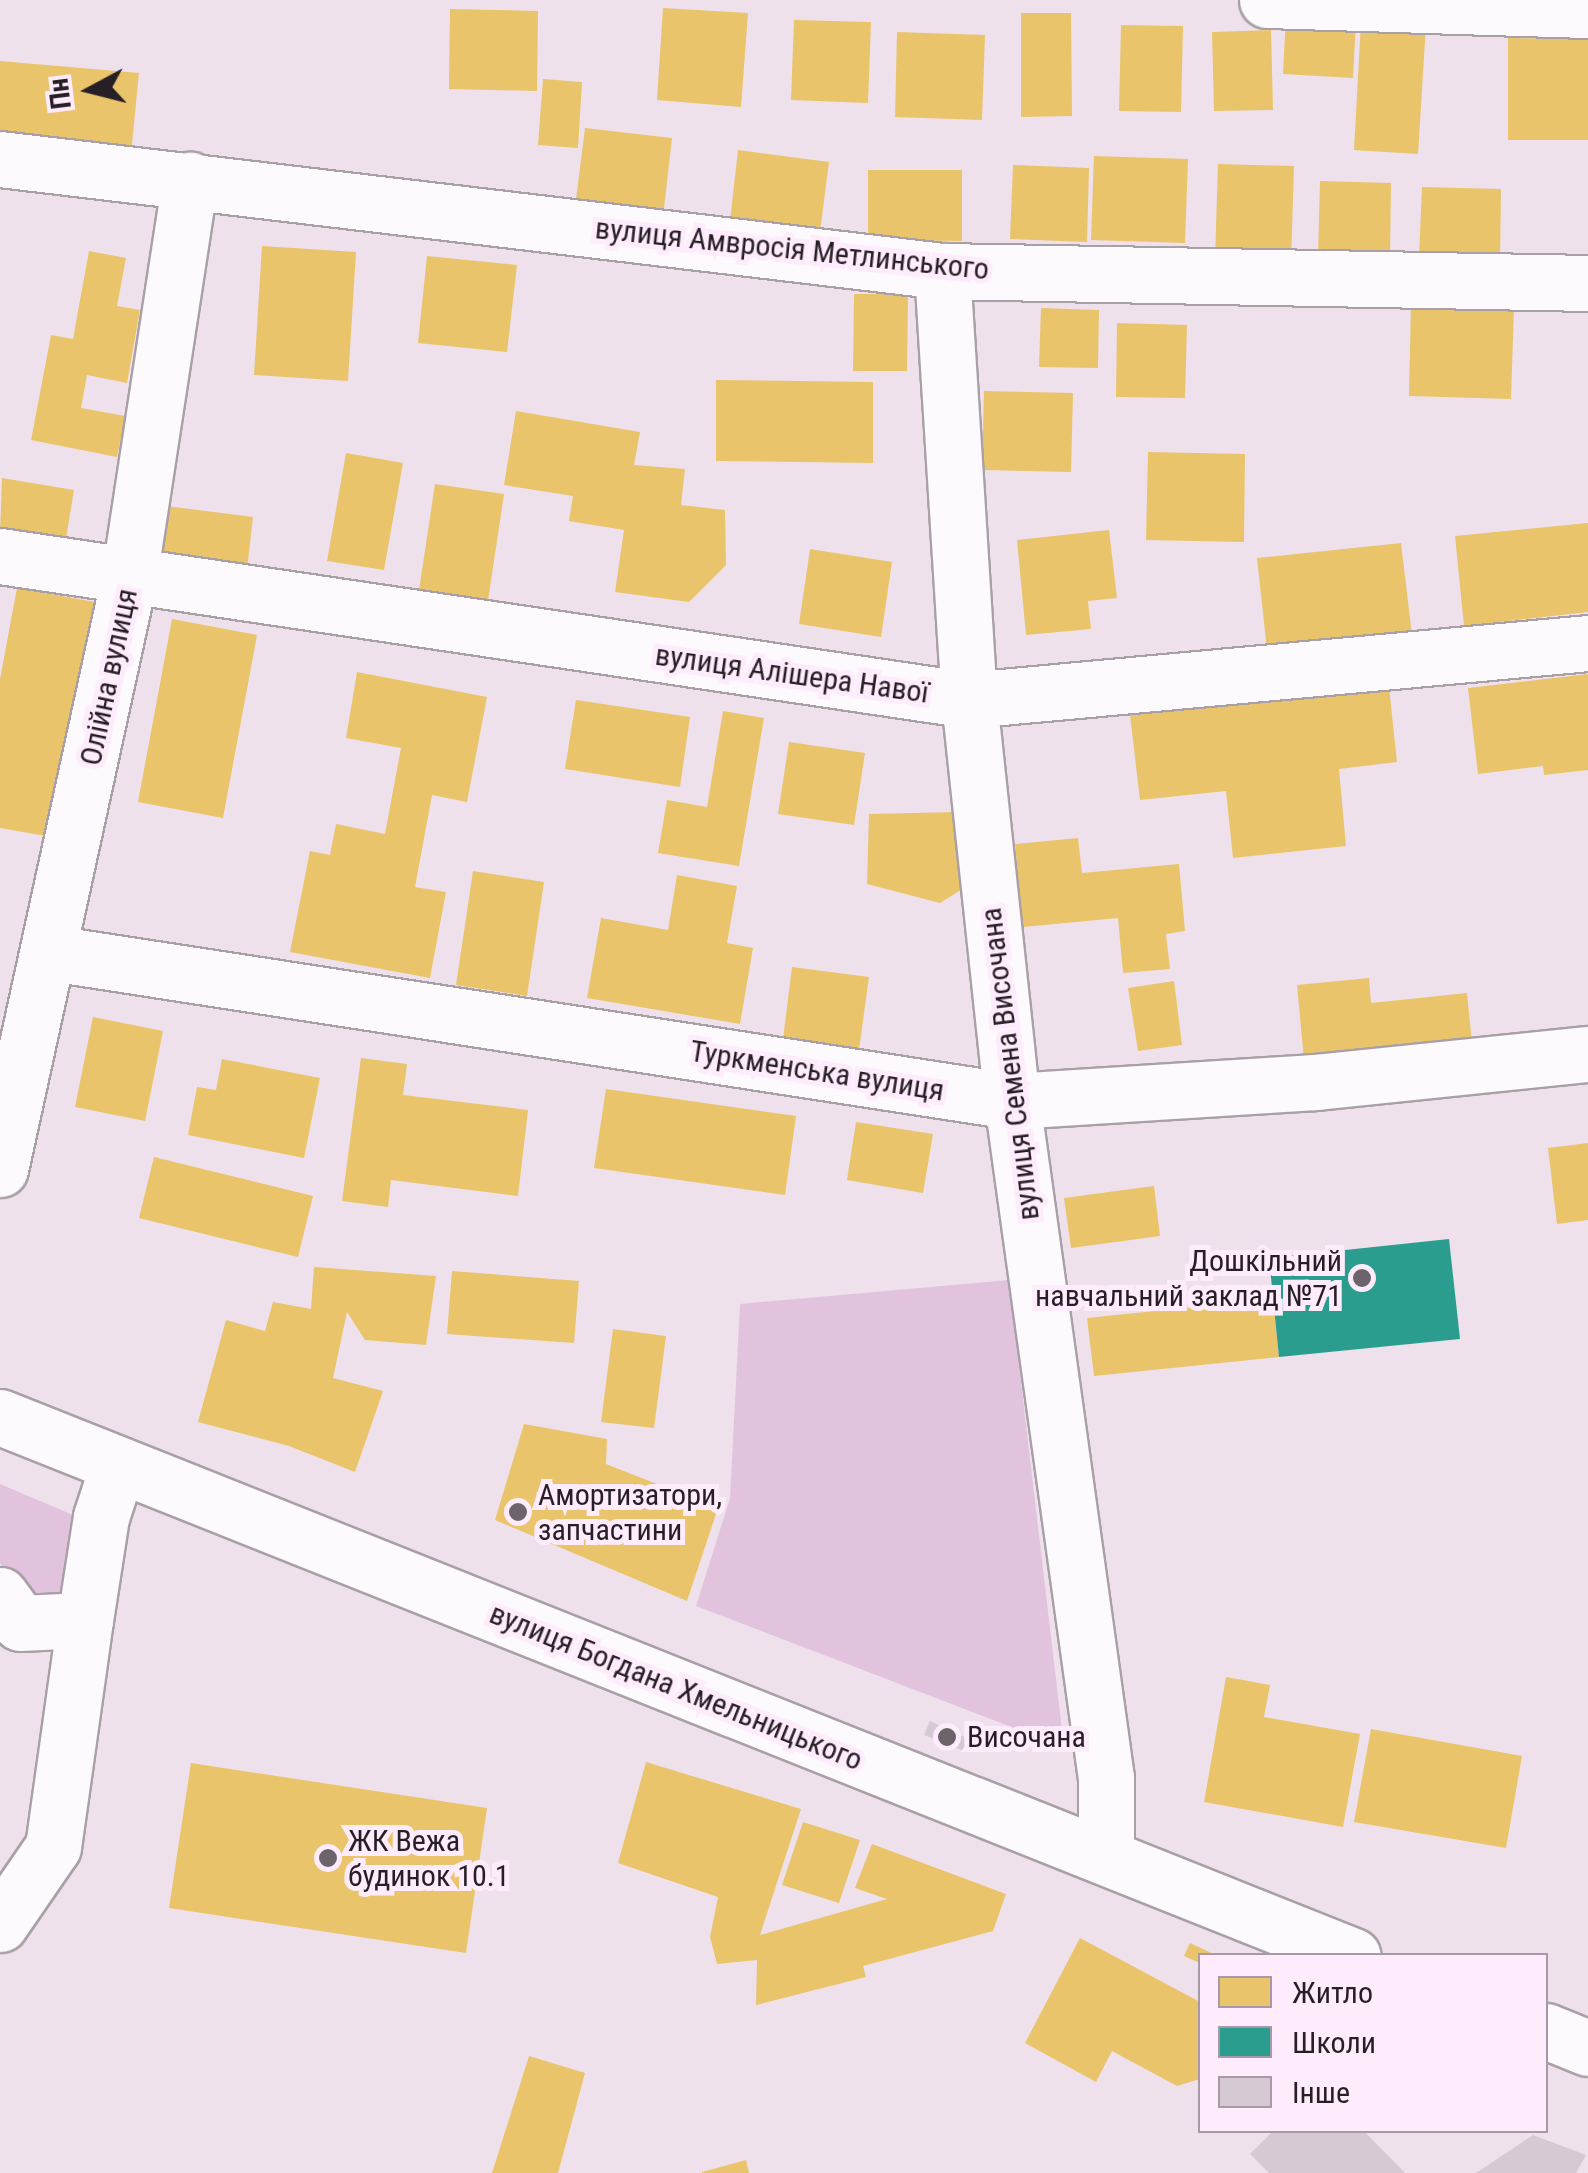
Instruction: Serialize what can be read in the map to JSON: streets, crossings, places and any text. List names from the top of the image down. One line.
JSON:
{"streets":{"street":["вулиця Амвросія Метлинського","вулиця Алішера Навої","Олійна вулиця","вулиця Семена Височана","Туркменська вулиця","вулиця Богдана Хмельницького"]},"crossings":[["вулиця Амвросія Метлинського","Олійна вулиця"],["вулиця Амвросія Метлинського","вулиця Семена Височана"],["вулиця Алішера Навої","Олійна вулиця"],["вулиця Алішера Навої","вулиця Семена Височана"],["Олійна вулиця","Туркменська вулиця"],["вулиця Семена Височана","Туркменська вулиця"],["вулиця Семена Височана","вулиця Богдана Хмельницького"]],"places":["Дошкільний навчальний заклад №71","Амортизатори, запчастини","Височана","ЖК Вежа будинок 10.1"],"legend":["Житло","Школи","Інше"],"north":"left"}
